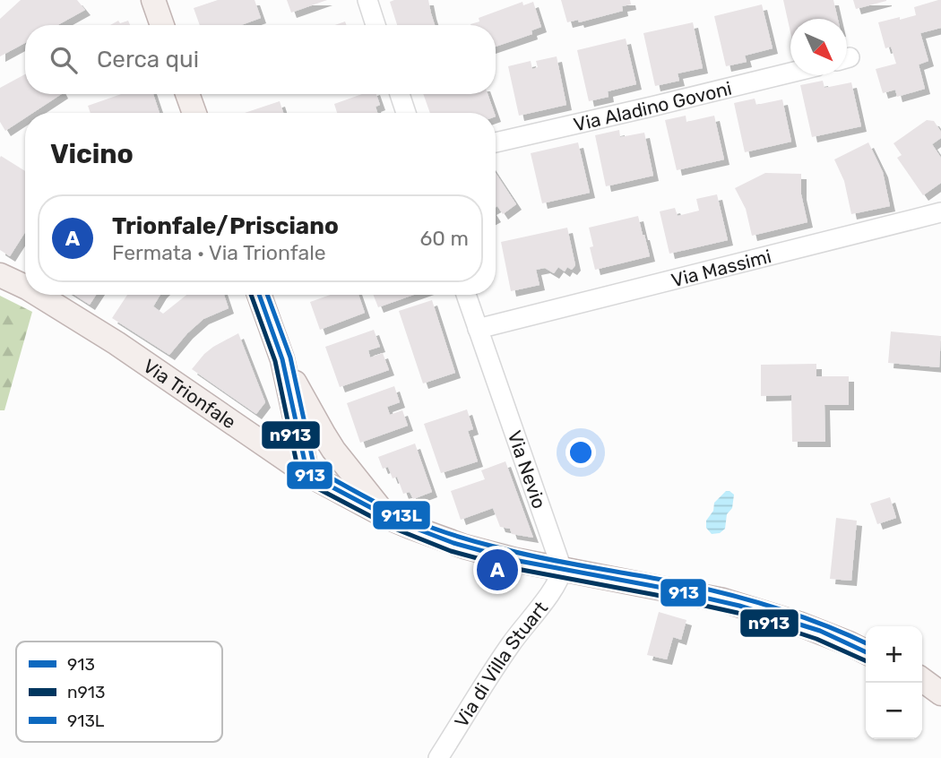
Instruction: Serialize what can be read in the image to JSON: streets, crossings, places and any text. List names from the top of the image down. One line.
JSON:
{"streets":{"main road":["Via Trionfale"],"street":["Via Aladino Govoni","Via Massimi","Via Nevio","Via di Villa Stuart"]},"crossings":[["Via Massimi","Via Nevio"],["Via Trionfale","Via Nevio"],["Via Trionfale","Via di Villa Stuart"],["Via Nevio","Via di Villa Stuart"]],"lines":["transit line 913","transit line n913","transit line 913L"],"legend":["913","n913","913L"],"north":"bottom right","page":{"search":"Cerca qui","heading":"Vicino","list":[{"mark":"A","name":"Trionfale/Prisciano","note":"Fermata · Via Trionfale","value":"60 m"}],"pins":"A","map_buttons":["+","−"]}}
